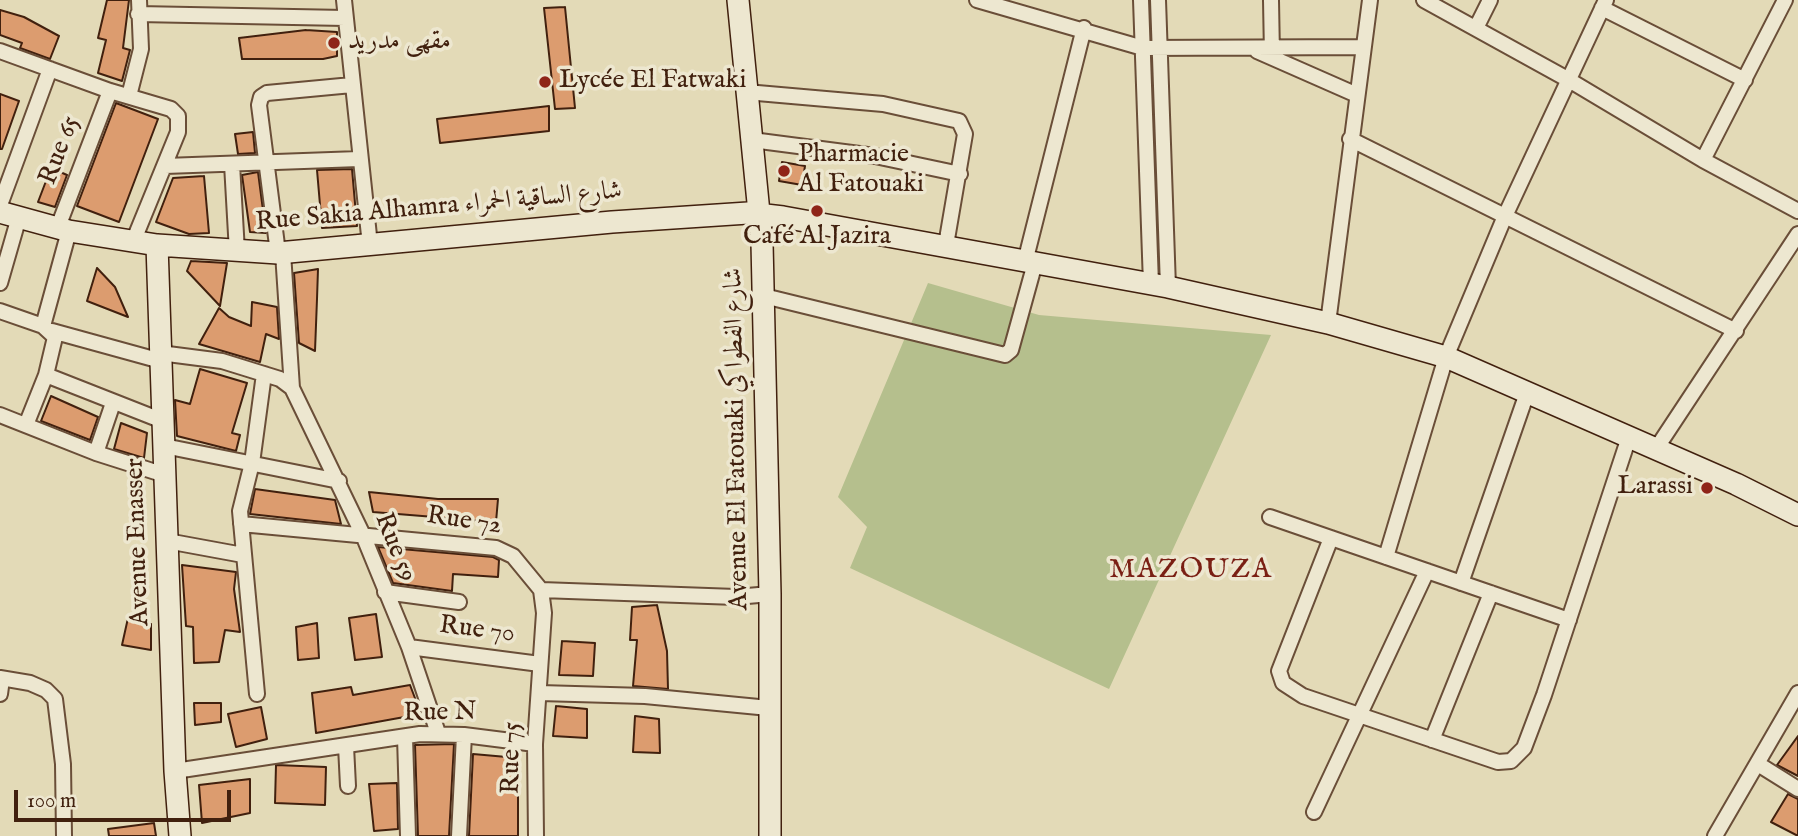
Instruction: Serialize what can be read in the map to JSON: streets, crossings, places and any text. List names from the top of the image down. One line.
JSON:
{"streets":{"street":["Rue 65","Rue Sakia Alhamra شارع الساقية الحمراء","Avenue El Fatouaki شارع الفطواكي","Rue 72","Avenue Enasser","Rue 59","Rue 70","Rue N","Rue 75"]},"crossings":[["Rue 65","Rue Sakia Alhamra شارع الساقية الحمراء"],["Rue Sakia Alhamra شارع الساقية الحمراء","Avenue El Fatouaki شارع الفطواكي"],["Rue Sakia Alhamra شارع الساقية الحمراء","Avenue Enasser"],["Rue 72","Rue 59"],["Rue 72","Rue 75"],["Avenue Enasser","Rue N"],["Rue 59","Rue 70"],["Rue 59","Rue N"],["Rue 70","Rue 75"],["Rue N","Rue 75"]],"districts":["MAZOUZA"],"places":["مقهى مدريد","Lycée El Fatwaki","Pharmacie Al Fatouaki","Café Al Jazira","Larassi"],"scale_bar":"100 m"}
